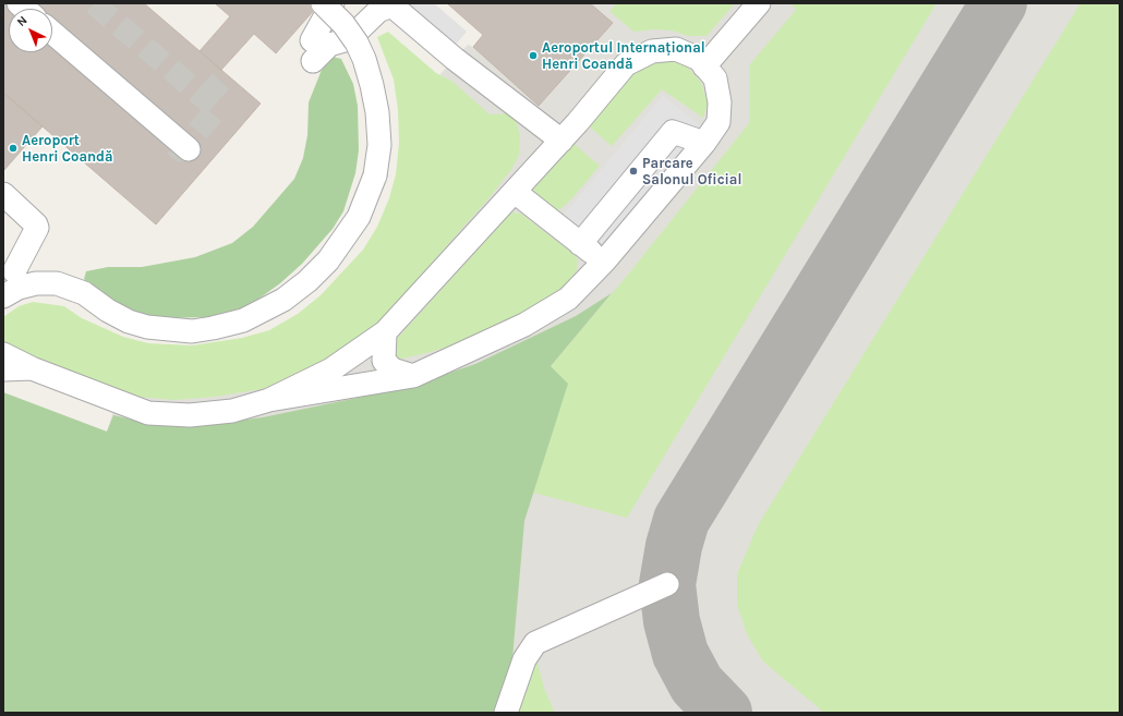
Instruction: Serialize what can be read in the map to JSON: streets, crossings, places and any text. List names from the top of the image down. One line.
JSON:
{"places":["Aeroportul Internațional Henri Coandă","Aeroport Henri Coandă","Parcare Salonul Oficial"],"north":"top left"}
